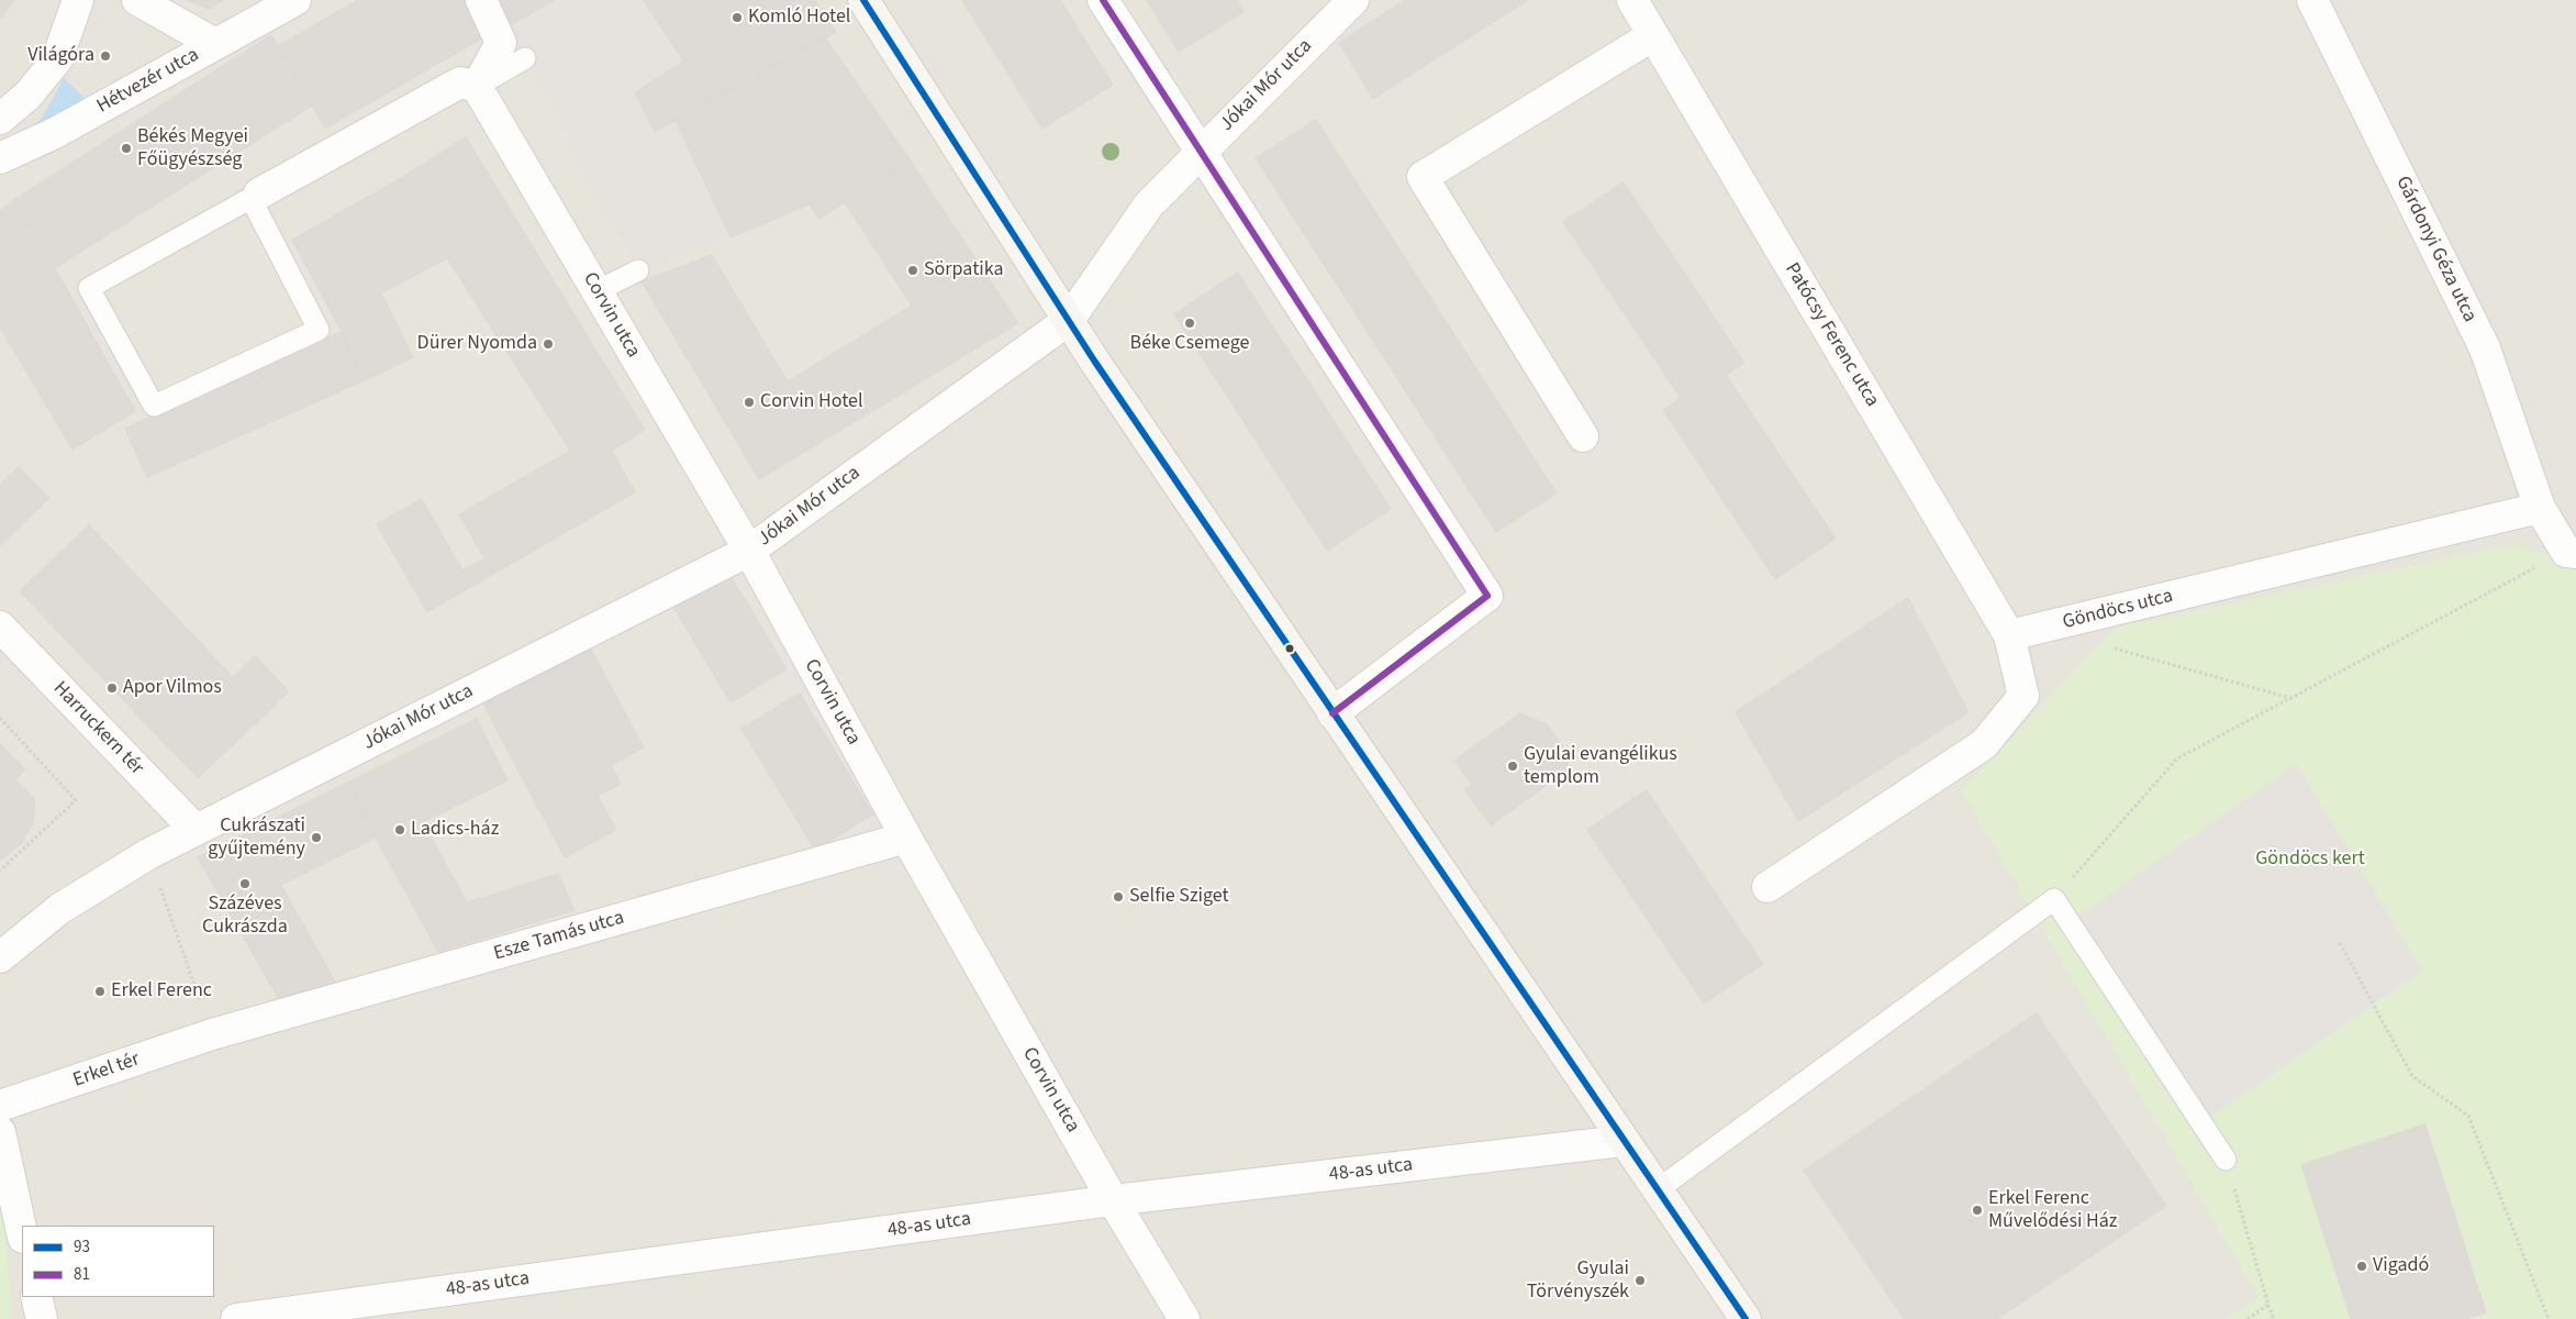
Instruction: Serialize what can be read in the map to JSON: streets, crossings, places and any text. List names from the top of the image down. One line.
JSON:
{"streets":{"street":["Hétvezér utca","Jókai Mór utca","Gárdonyi Géza utca","Corvin utca","Patócsy Ferenc utca","Göndöcs utca","Harruckern tér","Esze Tamás utca","Erkel tér","48-as utca"]},"crossings":[["Jókai Mór utca","Corvin utca"],["Jókai Mór utca","Harruckern tér"],["Gárdonyi Géza utca","Göndöcs utca"],["Corvin utca","Esze Tamás utca"],["Corvin utca","48-as utca"],["Patócsy Ferenc utca","Göndöcs utca"],["Esze Tamás utca","Erkel tér"]],"parks":["Göndöcs kert"],"places":["Komló Hotel","Világóra","Békés Megyei Főügyészség","Sörpatika","Béke Csemege","Dürer Nyomda","Corvin Hotel","Apor Vilmos","Gyulai evangélikus templom","Ladics-ház","Cukrászati gyűjtemény","Százéves Cukrászda","Selfie Sziget","Erkel Ferenc","Erkel Ferenc Művelődési Ház","Vigadó","Gyulai Törvényszék"],"lines":["transit line 93","transit line 81"],"legend":["93","81"]}
